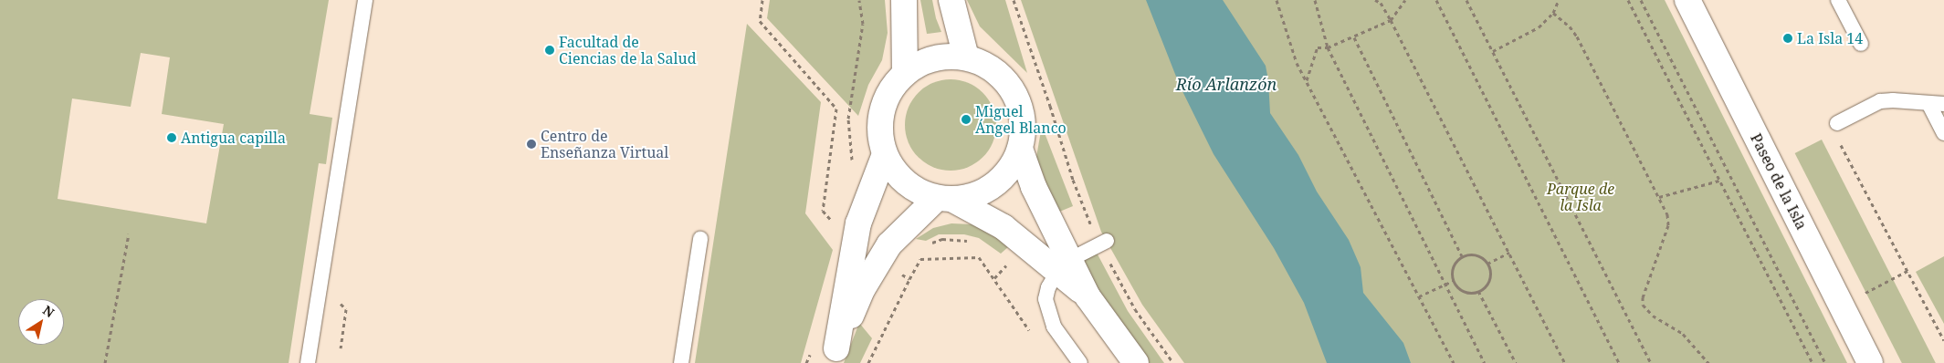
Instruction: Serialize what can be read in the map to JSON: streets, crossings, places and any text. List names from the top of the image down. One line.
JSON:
{"streets":{"main road":["Paseo de la Isla"]},"water":["Río Arlanzón"],"parks":["Parque de la Isla"],"places":["La Isla 14","Facultad de Ciencias de la Salud","Miguel Ángel Blanco","Antigua capilla","Centro de Enseñanza Virtual"],"north":"top right"}
